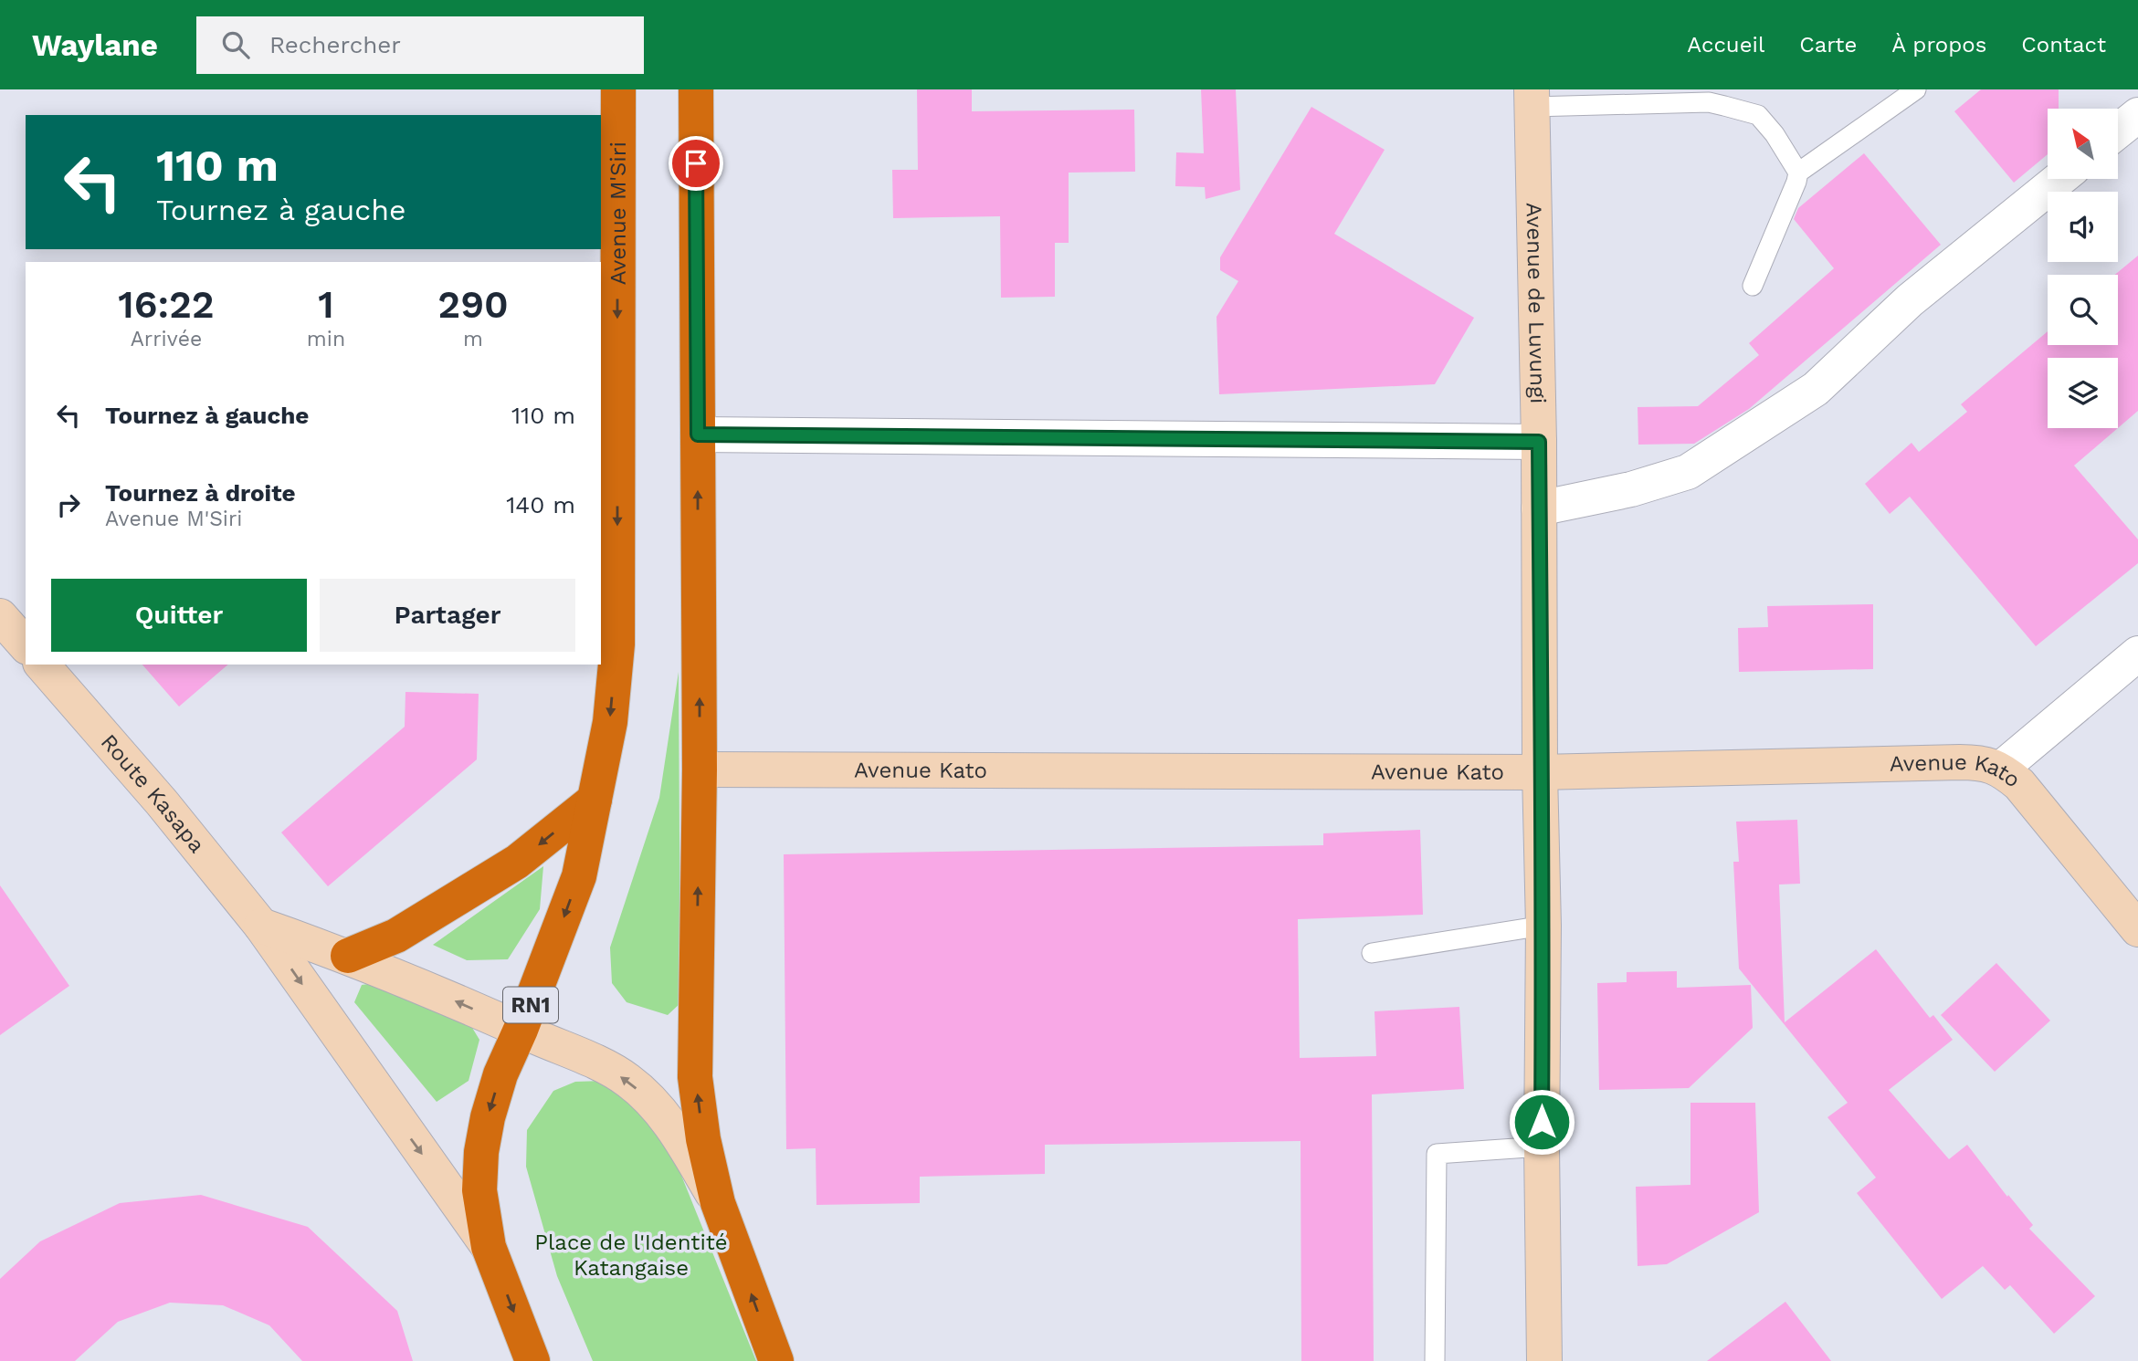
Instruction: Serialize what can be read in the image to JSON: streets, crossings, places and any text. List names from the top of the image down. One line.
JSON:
{"streets":{"highway":["Avenue M'Siri","RN1"],"street":["Avenue de Luvungi","Avenue Kato","Route Kasapa"]},"crossings":[["Avenue M'Siri","RN1"],["Avenue de Luvungi","Avenue Kato"]],"parks":["Place de l'Identité Katangaise"],"north":"top left","page":{"header":"Waylane","search":"Rechercher","nav":["Accueil","Carte","À propos","Contact"],"turn":["110 m","Tournez à gauche"],"eta":["16:22","Arrivée","1","min","290","m"],"list":[{"name":"Tournez à gauche","value":"110 m"},{"name":"Tournez à droite","note":"Avenue M'Siri","value":"140 m"}],"buttons":["Quitter","Partager"]}}
